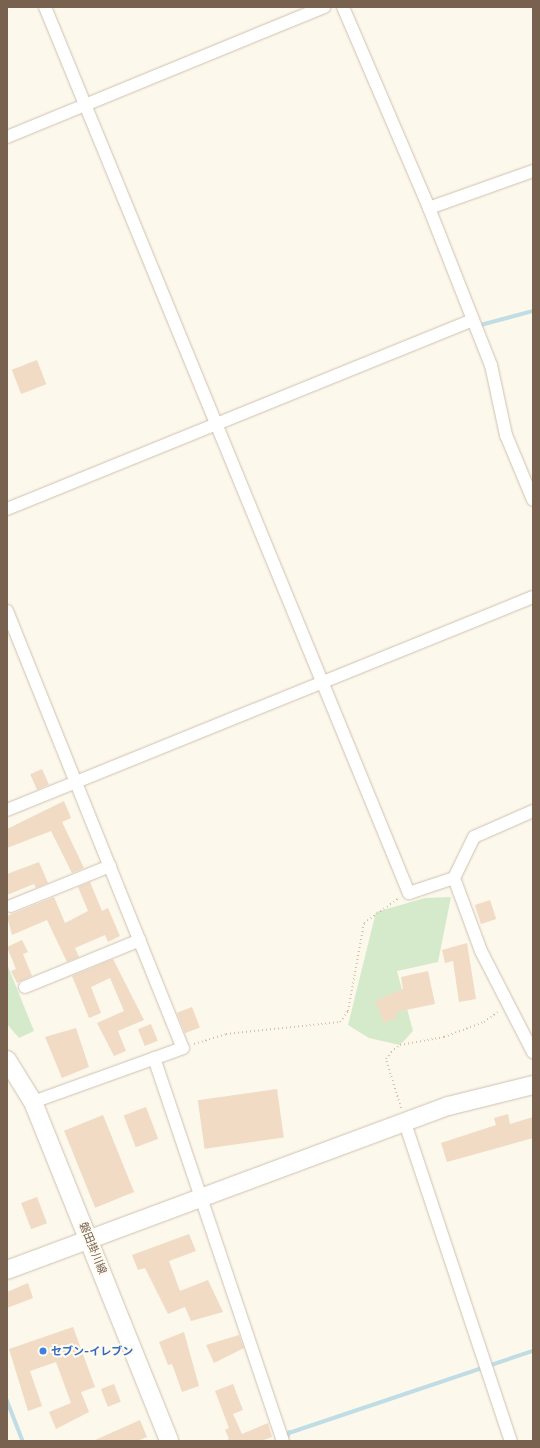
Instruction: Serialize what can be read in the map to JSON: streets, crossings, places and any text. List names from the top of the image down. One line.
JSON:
{"streets":{"street":["磐田掛川線"]},"places":["セブン-イレブン"]}
